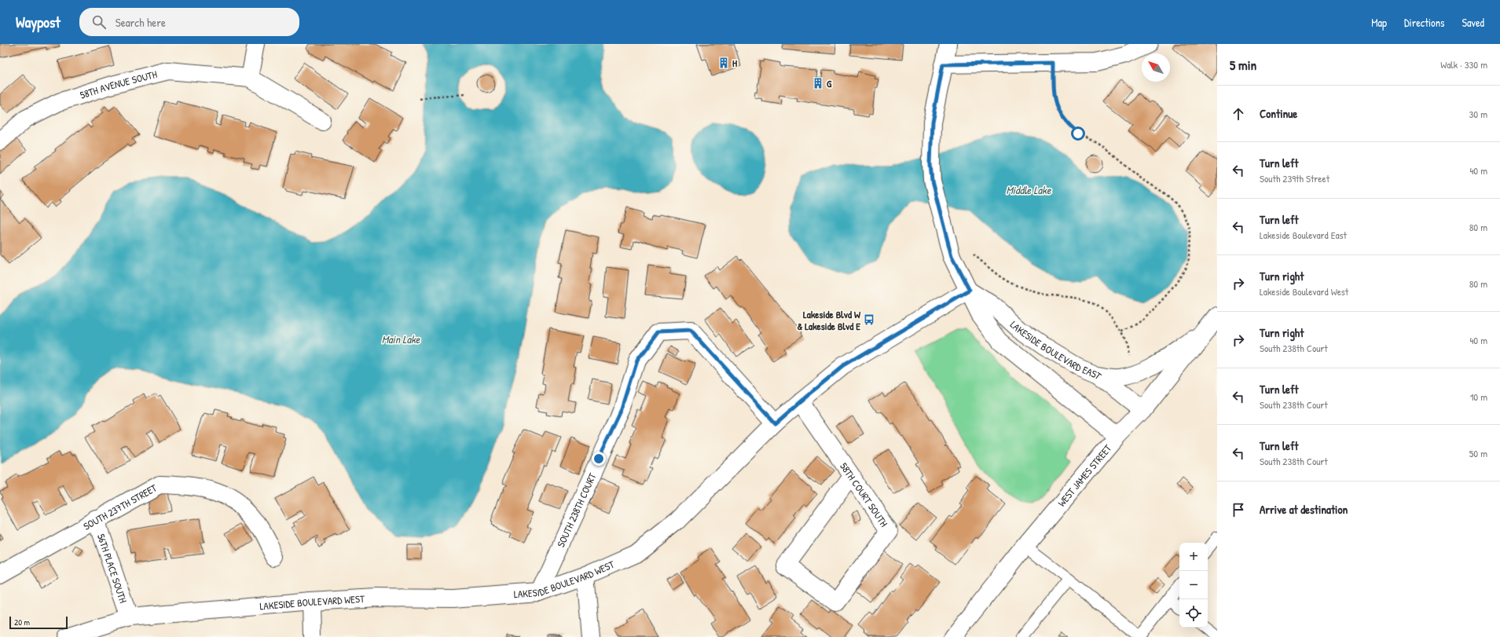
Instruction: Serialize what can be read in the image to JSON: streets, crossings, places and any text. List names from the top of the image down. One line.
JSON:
{"streets":{"street":["58TH AVENUE SOUTH","LAKESIDE BOULEVARD EAST","WEST JAMES STREET","58TH COURT SOUTH","SOUTH 237TH STREET","SOUTH 238TH COURT","56TH PLACE SOUTH","LAKESIDE BOULEVARD WEST"]},"crossings":[["LAKESIDE BOULEVARD EAST","WEST JAMES STREET"],["LAKESIDE BOULEVARD EAST","LAKESIDE BOULEVARD WEST"],["58TH COURT SOUTH","LAKESIDE BOULEVARD WEST"],["SOUTH 237TH STREET","56TH PLACE SOUTH"],["SOUTH 238TH COURT","LAKESIDE BOULEVARD WEST"],["56TH PLACE SOUTH","LAKESIDE BOULEVARD WEST"]],"water":["Middle Lake","Main Lake"],"places":{"building":["H","G"],"bus stop":["Lakeside Blvd W & Lakeside Blvd E"]},"scale_bar":"20 m","north":"top left","page":{"header":"Waypost","search":"Search here","nav":["Map","Directions","Saved"],"heading":["5 min","Walk · 330 m"],"list":[["Continue","30 m"],["Turn left","South 239th Street","40 m"],["Turn left","Lakeside Boulevard East","80 m"],["Turn right","Lakeside Boulevard West","80 m"],["Turn right","South 238th Court","40 m"],["Turn left","South 238th Court","10 m"],["Turn left","South 238th Court","50 m"],"Arrive at destination"],"map_buttons":["+","−"],"scale":"20 m"}}
